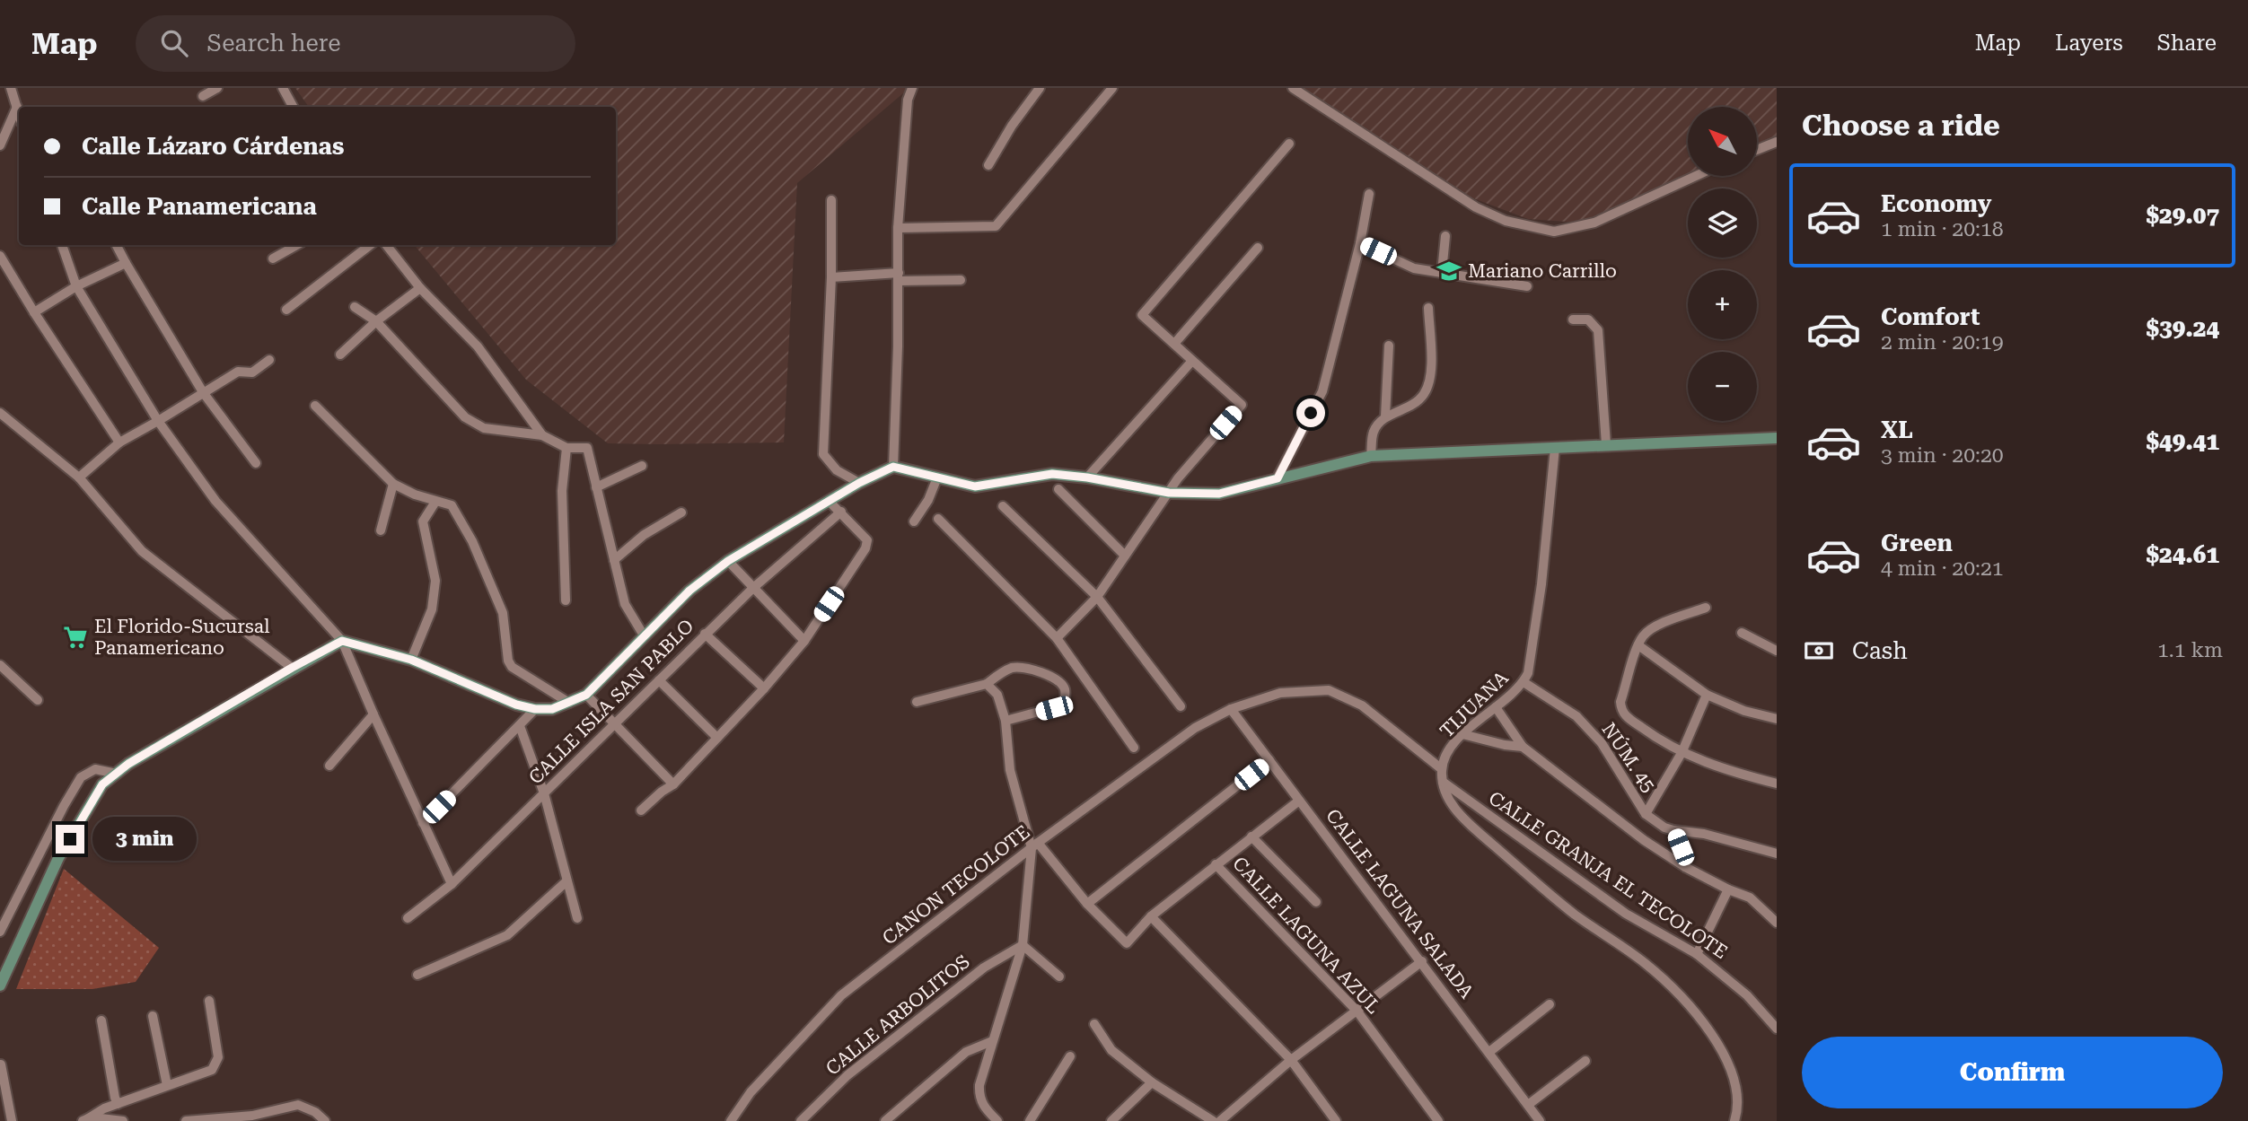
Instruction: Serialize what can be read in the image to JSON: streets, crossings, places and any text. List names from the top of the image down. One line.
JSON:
{"streets":{"street":["CALLE ISLA SAN PABLO","TIJUANA","NÚM. 45","CALLE GRANJA EL TECOLOTE","CANON TECOLOTE","CALLE LAGUNA SALADA","CALLE LAGUNA AZUL","CALLE ARBOLITOS"]},"crossings":[["TIJUANA","NÚM. 45"],["CANON TECOLOTE","CALLE LAGUNA SALADA"]],"places":{"school or university":["Mariano Carrillo"],"supermarket":["El Florido-Sucursal Panamericano"]},"north":"top left","page":{"header":"Map","search":"Search here","nav":["Map","Layers","Share"],"heading":"Choose a ride","map_buttons":["+","−"],"banner":["Calle Lázaro Cárdenas","Calle Panamericana"],"list":[{"name":"Economy","note":"1 min · 20:18","value":"$29.07"},{"name":"Comfort","note":"2 min · 20:19","value":"$39.24"},{"name":"XL","note":"3 min · 20:20","value":"$49.41"},{"name":"Green","note":"4 min · 20:21","value":"$24.61"}],"pay":["Cash","1.1 km"],"bubble":"3 min","buttons":"Confirm"}}
